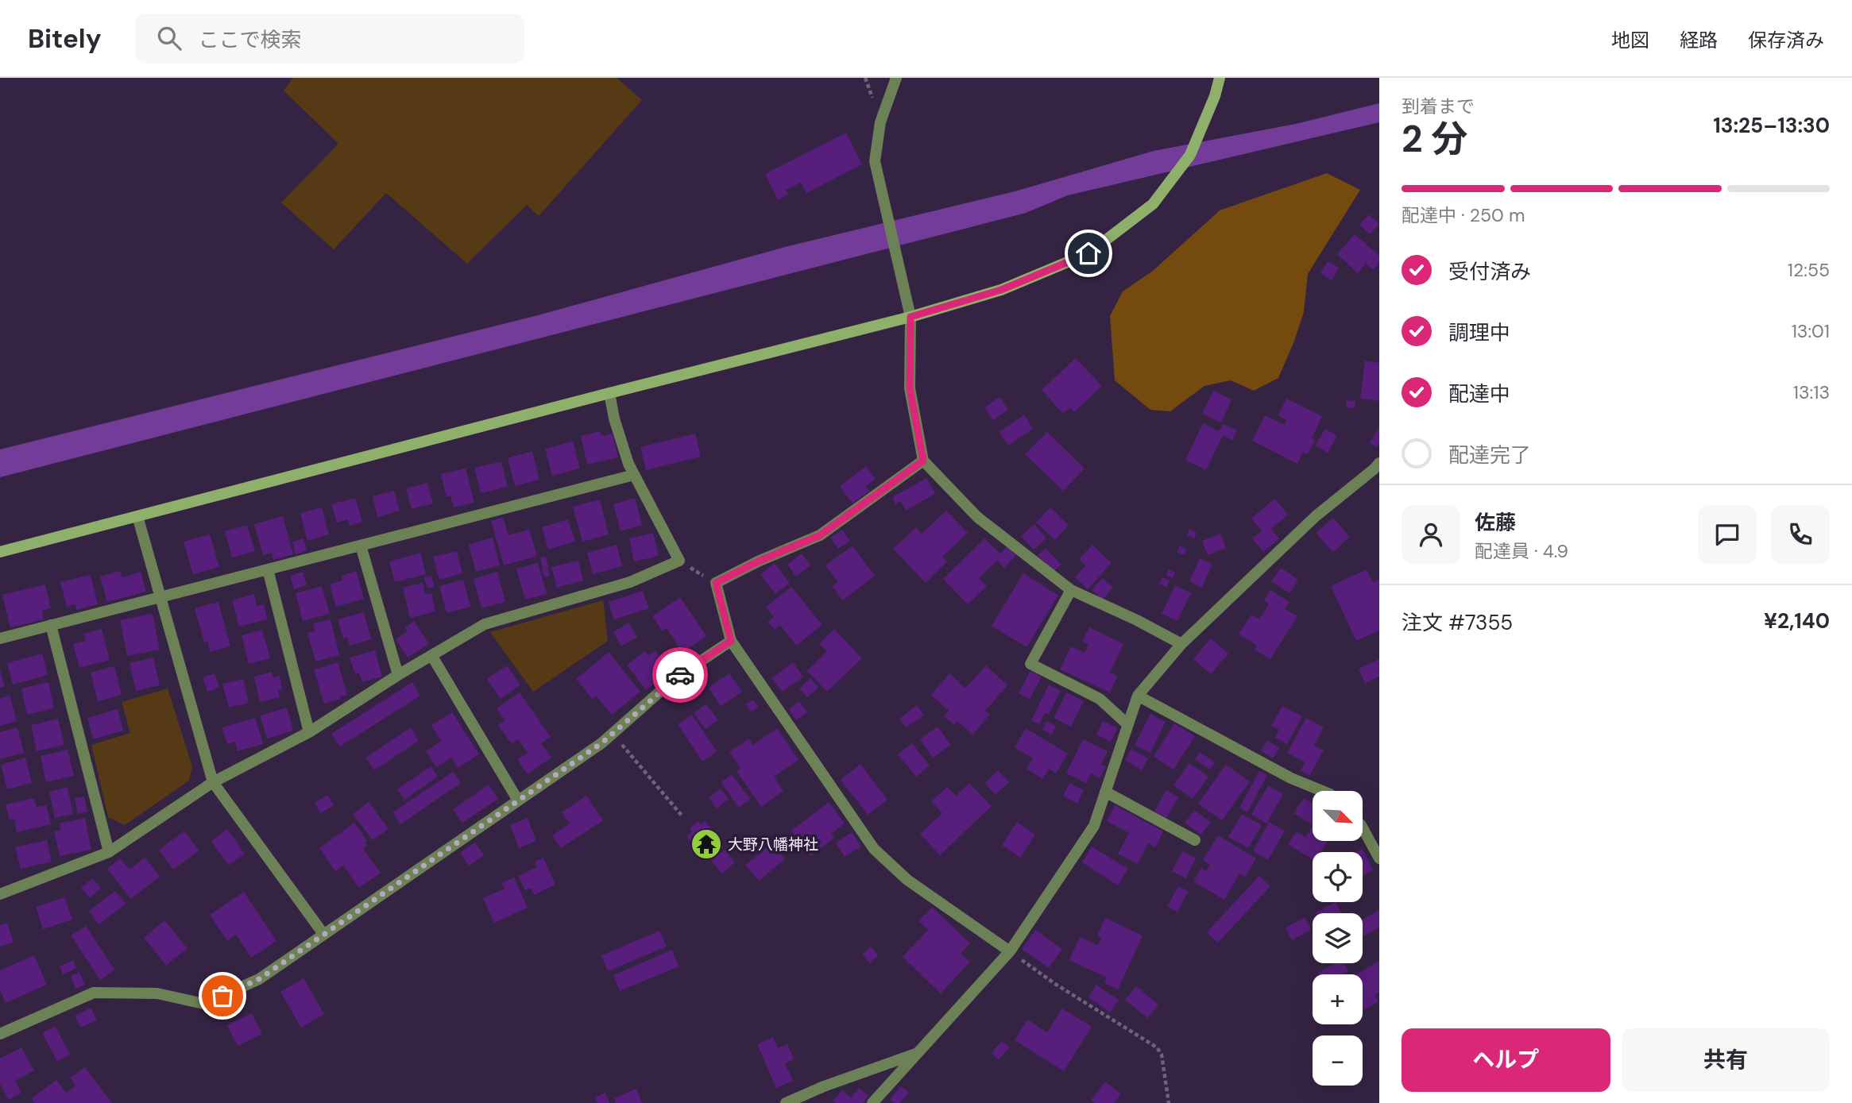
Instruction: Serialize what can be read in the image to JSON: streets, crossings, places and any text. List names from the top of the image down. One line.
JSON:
{"places":{"temple":["大野八幡神社"]},"north":"bottom right","page":{"header":"Bitely","search":"ここで検索","nav":["地図","経路","保存済み"],"heading":["2 分","到着まで","13:25–13:30"],"panel":["佐藤","配達員 · 4.9","注文 #7355","¥2,140"],"bar":"配達中 · 250 m","list":[["受付済み","12:55"],["調理中","13:01"],["配達中","13:13"],"配達完了"],"map_buttons":["+","−"],"buttons":["ヘルプ","共有"]}}
